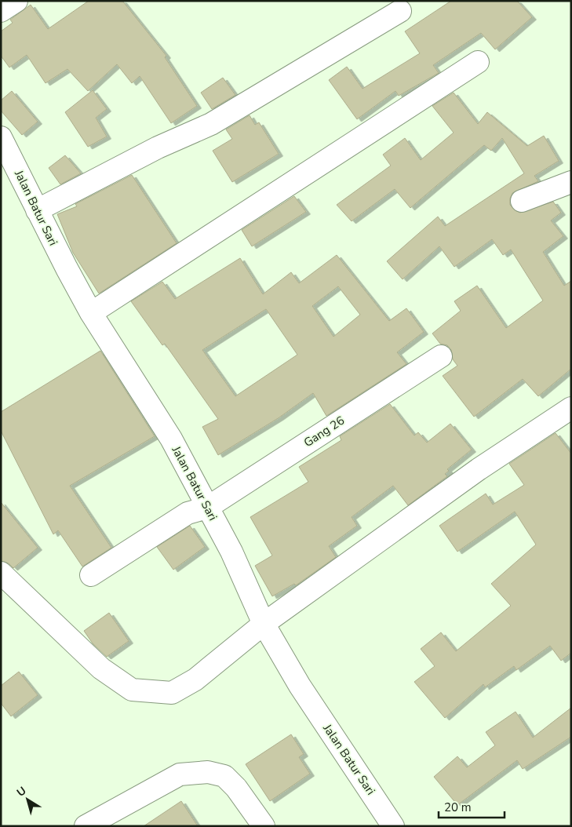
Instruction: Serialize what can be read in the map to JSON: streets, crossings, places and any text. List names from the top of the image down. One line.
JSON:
{"streets":{"street":["Jalan Batur Sari","Gang 26"]},"crossings":[["Jalan Batur Sari","Gang 26"]],"scale_bar":"20 m","north":"top left"}
